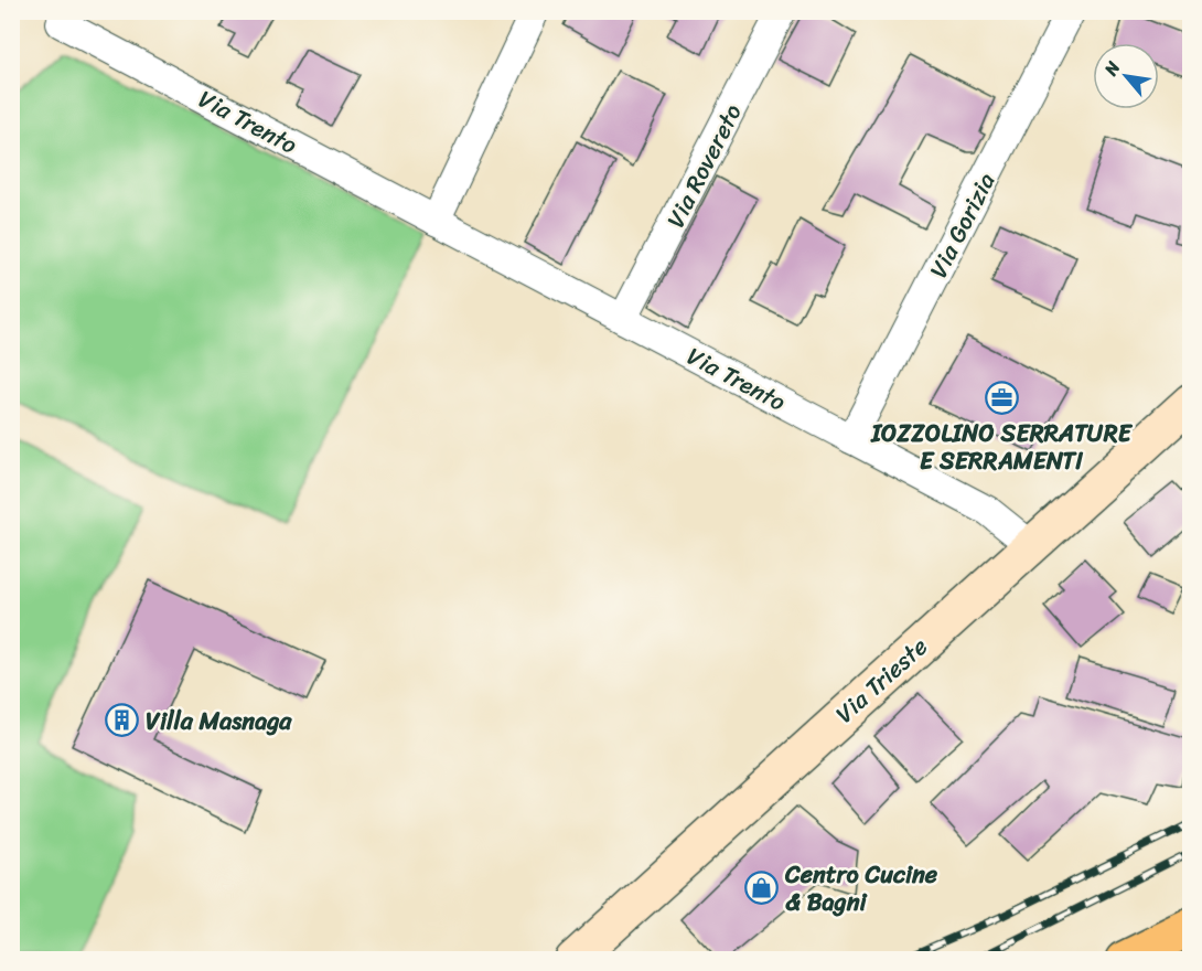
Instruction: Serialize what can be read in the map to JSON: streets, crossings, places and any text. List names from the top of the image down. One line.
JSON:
{"streets":{"street":["Via Trento","Via Rovereto","Via Gorizia","Via Trieste"]},"crossings":[["Via Trento","Via Rovereto"],["Via Trento","Via Gorizia"],["Via Trento","Via Trieste"]],"places":{"office":["IOZZOLINO SERRATURE E SERRAMENTI"],"building":["Villa Masnaga"],"shop":["Centro Cucine & Bagni"]},"north":"top left"}
